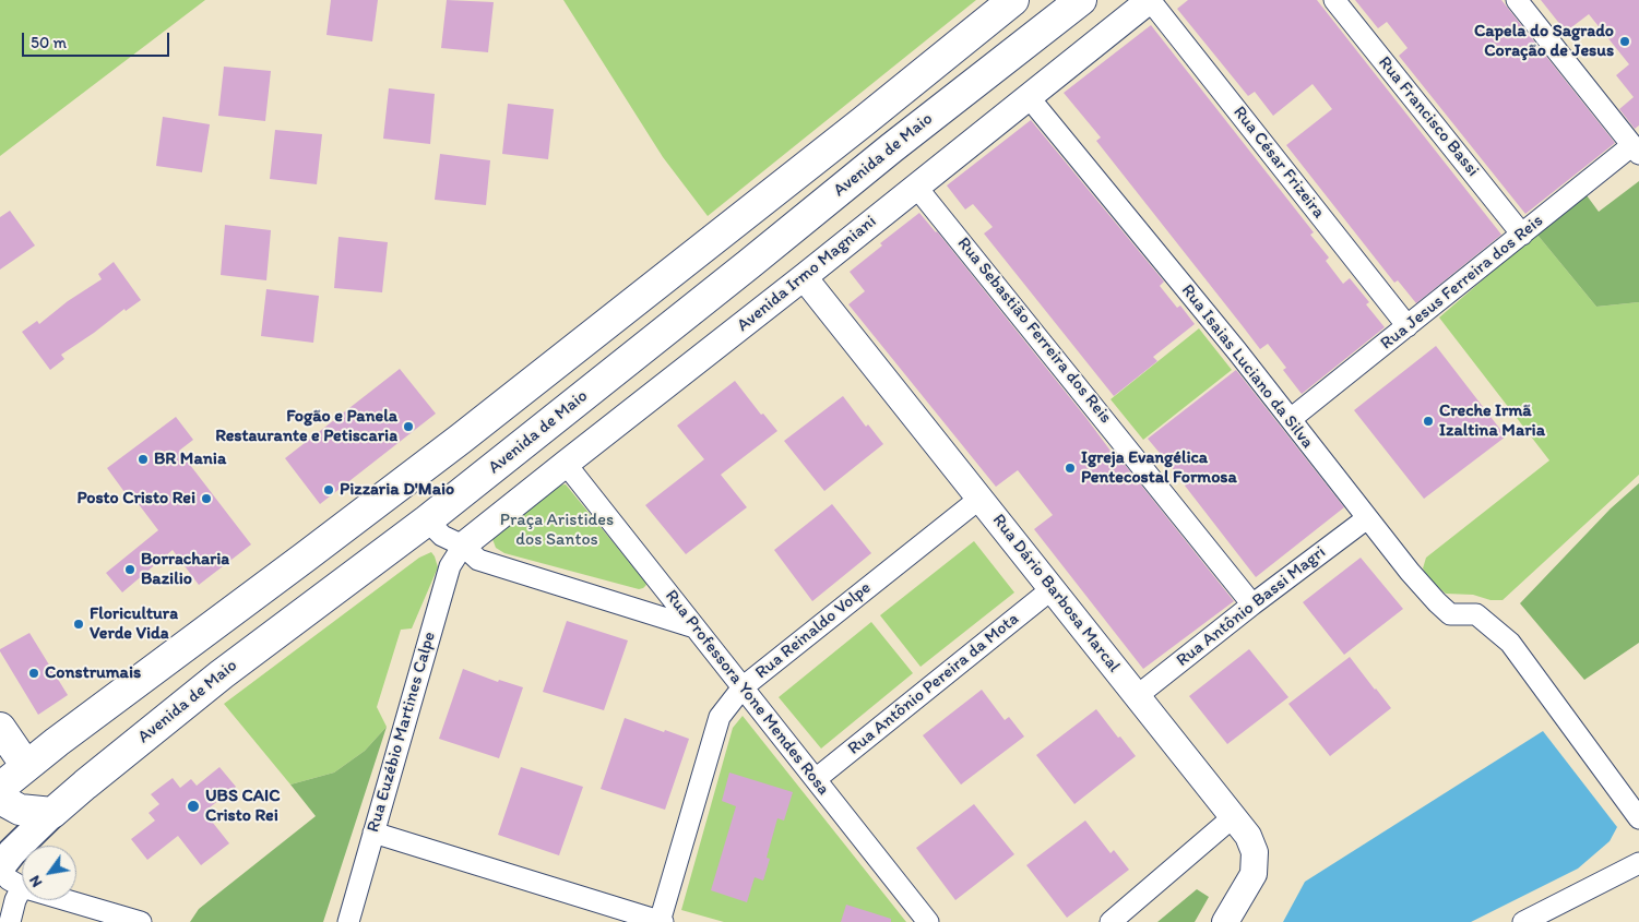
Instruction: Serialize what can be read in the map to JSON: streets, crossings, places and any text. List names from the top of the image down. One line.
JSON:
{"streets":{"main road":["Avenida de Maio"],"street":["Rua Francisco Bassi","Rua César Frizeira","Avenida Irmo Magniani","Rua Jesus Ferreira dos Reis","Rua Sebastião Ferreira dos Reis","Rua Isaias Luciano da Silva","Rua Dário Barbosa Marcal","Rua Antônio Bassi Magri","Rua Reinaldo Volpe","Rua Antônio Pereira da Mota","Rua Professora Yone Mendes Rosa","Rua Euzébio Martines Calpe"]},"crossings":[["Rua Francisco Bassi","Rua Jesus Ferreira dos Reis"],["Rua César Frizeira","Avenida Irmo Magniani"],["Rua César Frizeira","Rua Jesus Ferreira dos Reis"],["Avenida Irmo Magniani","Rua Sebastião Ferreira dos Reis"],["Avenida Irmo Magniani","Rua Isaias Luciano da Silva"],["Avenida Irmo Magniani","Rua Dário Barbosa Marcal"],["Avenida Irmo Magniani","Rua Professora Yone Mendes Rosa"],["Avenida Irmo Magniani","Rua Euzébio Martines Calpe"],["Rua Jesus Ferreira dos Reis","Rua Isaias Luciano da Silva"],["Rua Sebastião Ferreira dos Reis","Rua Antônio Bassi Magri"],["Rua Isaias Luciano da Silva","Rua Antônio Bassi Magri"],["Rua Dário Barbosa Marcal","Rua Antônio Bassi Magri"],["Rua Dário Barbosa Marcal","Rua Reinaldo Volpe"],["Rua Dário Barbosa Marcal","Rua Antônio Pereira da Mota"],["Rua Reinaldo Volpe","Rua Professora Yone Mendes Rosa"],["Rua Antônio Pereira da Mota","Rua Professora Yone Mendes Rosa"]],"parks":["Praça Aristides dos Santos"],"places":["Capela do Sagrado Coração de Jesus","Creche Irmã Izaltina Maria","Fogão e Panela Restaurante e Petiscaria","BR Mania","Igreja Evangélica Pentecostal Formosa","Pizzaria D'Maio","Posto Cristo Rei","Borracharia Bazilio","Floricultura Verde Vida","Construmais","UBS CAIC Cristo Rei"],"scale_bar":"50 m","north":"bottom left"}
